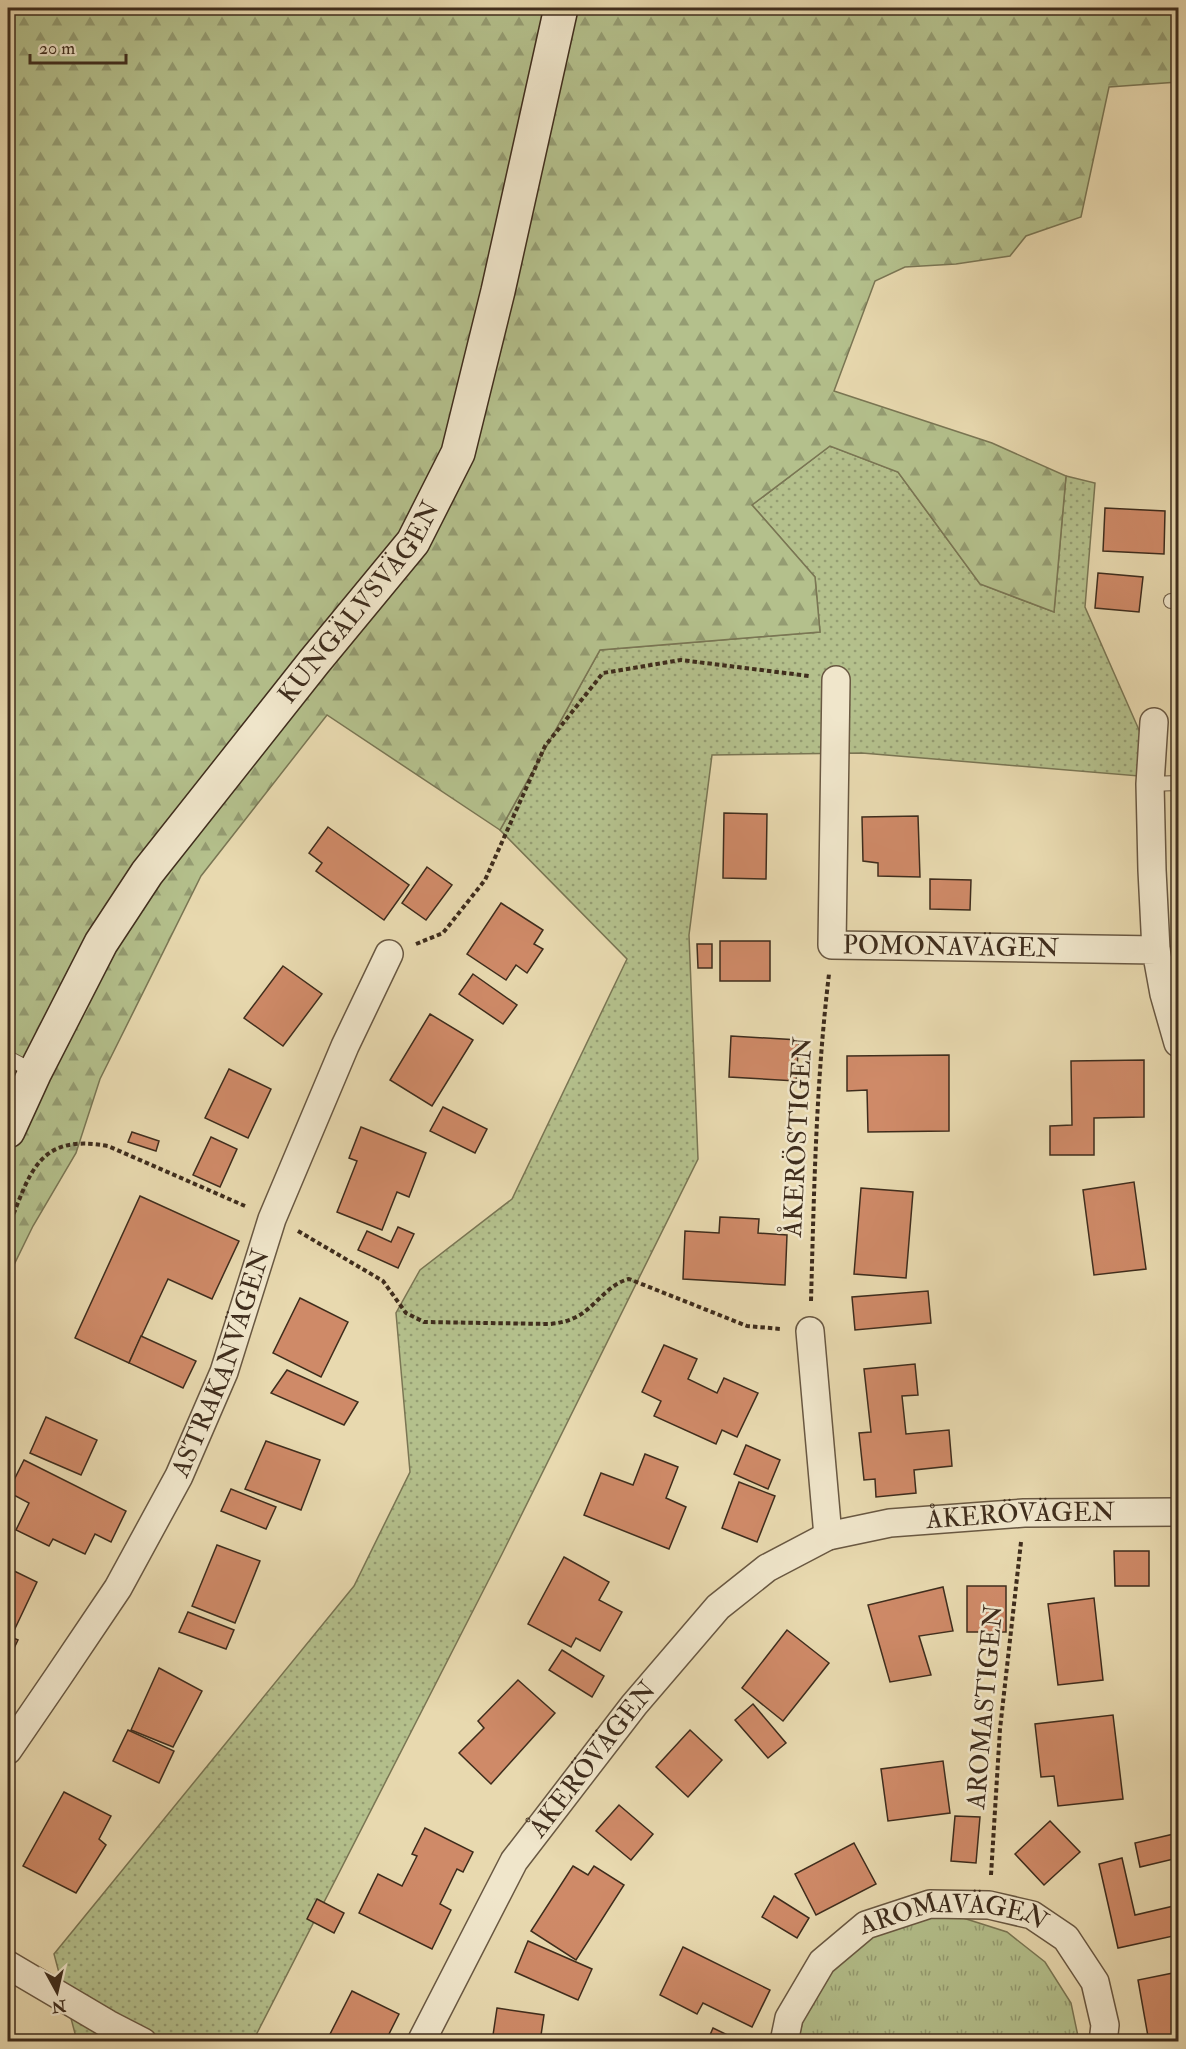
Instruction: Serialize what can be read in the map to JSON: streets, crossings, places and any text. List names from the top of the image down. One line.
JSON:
{"streets":{"street":["KUNGÄLVSVÄGEN","POMONAVÄGEN","ASTRAKANVÄGEN","ÅKERÖVÄGEN","AROMAVÄGEN"],"path":["ÅKERÖSTIGEN","AROMASTIGEN"]},"crossings":[["POMONAVÄGEN","ÅKERÖSTIGEN"],["ÅKERÖVÄGEN","AROMASTIGEN"],["AROMASTIGEN","AROMAVÄGEN"]],"scale_bar":"20 m","north":"bottom"}
